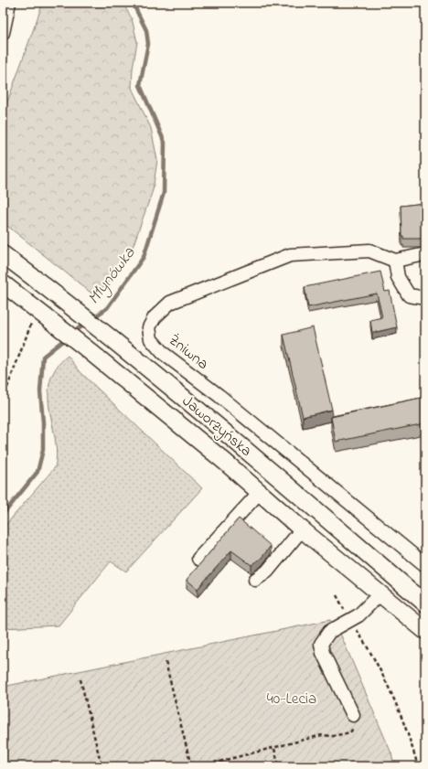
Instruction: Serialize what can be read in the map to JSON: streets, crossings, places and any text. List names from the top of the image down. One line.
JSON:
{"streets":{"main road":["Jaworzyńska"],"street":["Żniwna"]},"water":["Młynówka"],"parks":["40-Lecia"]}
